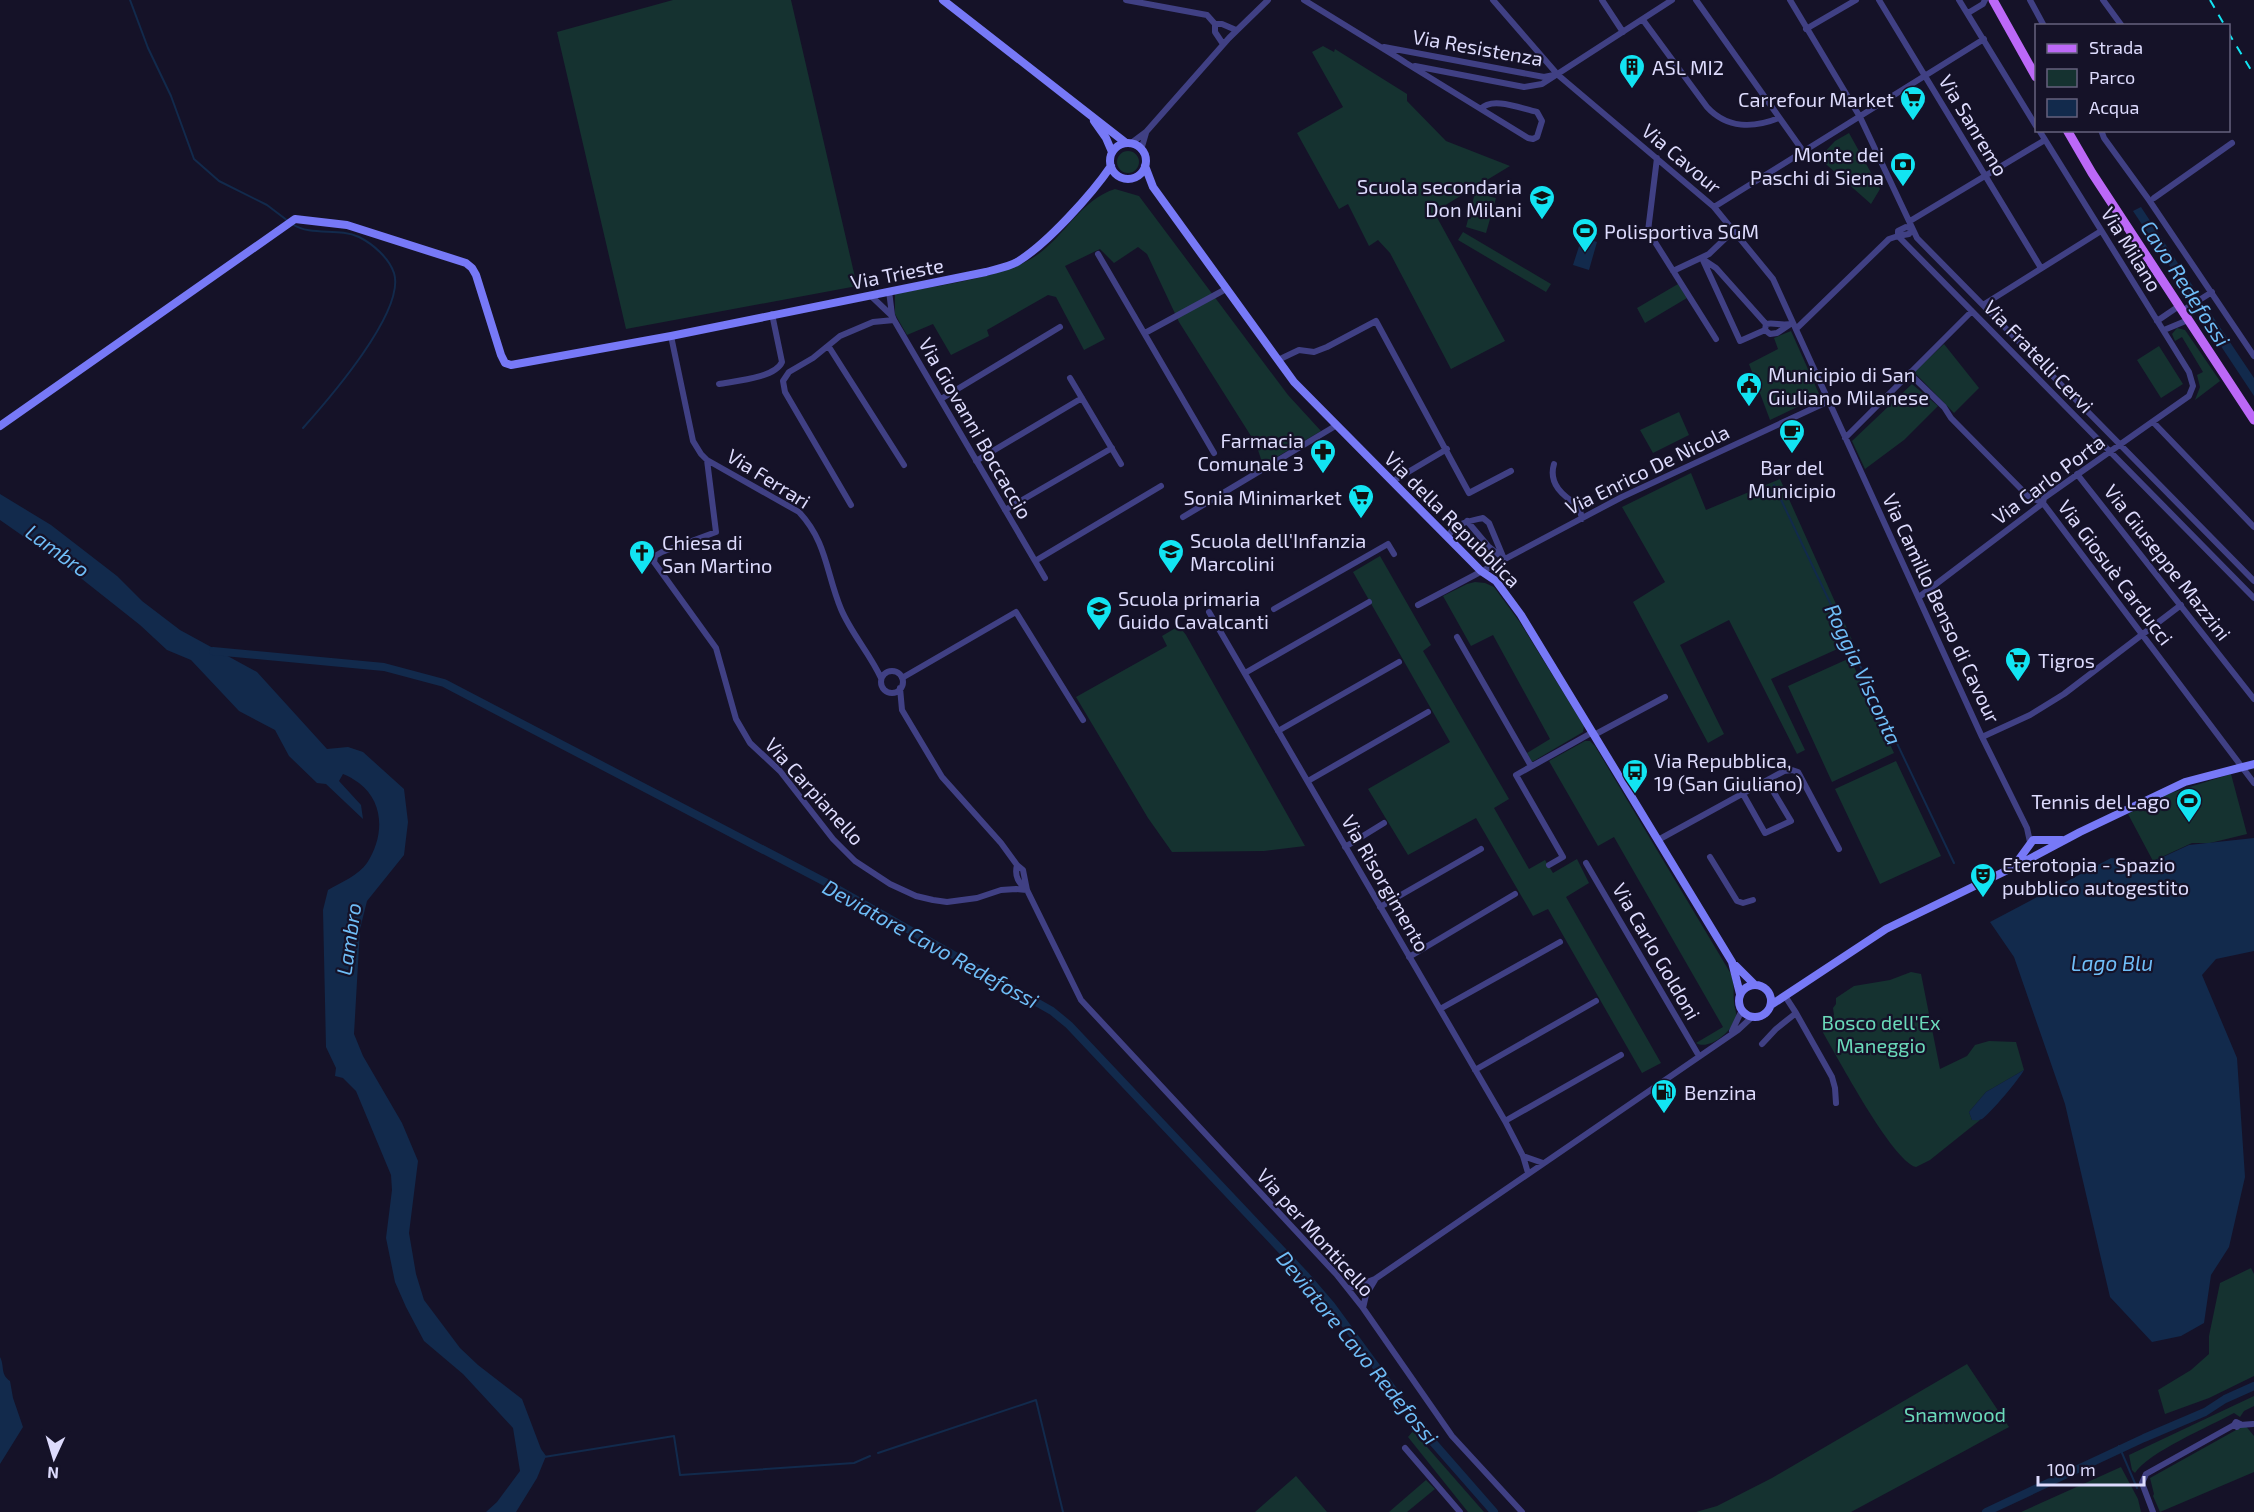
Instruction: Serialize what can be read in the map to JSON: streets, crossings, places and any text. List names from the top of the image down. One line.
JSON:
{"streets":{"street":["Via Resistenza","Via Sanremo","Via Cavour","Via Milano","Via Trieste","Via Fratelli Cervi","Via Giovanni Boccaccio","Via Enrico De Nicola","Via Ferrari","Via Carlo Porta","Via della Repubblica","Via Giuseppe Mazzini","Via Giosuè Carducci","Via Camillo Benso di Cavour","Via Carpianello","Via Risorgimento","Via Carlo Goldoni","Via per Monticello"]},"crossings":[["Via Resistenza","Via Cavour"],["Via Cavour","Via Enrico De Nicola"],["Via Cavour","Via Camillo Benso di Cavour"],["Via Milano","Via Carlo Porta"],["Via Trieste","Via Giovanni Boccaccio"],["Via Trieste","Via Ferrari"],["Via Trieste","Via della Repubblica"],["Via Fratelli Cervi","Via Carlo Porta"],["Via Enrico De Nicola","Via della Repubblica"],["Via Enrico De Nicola","Via Camillo Benso di Cavour"],["Via Ferrari","Via Carpianello"],["Via Ferrari","Via per Monticello"],["Via Carlo Porta","Via Giuseppe Mazzini"],["Via Carlo Porta","Via Giosuè Carducci"],["Via Carlo Porta","Via Camillo Benso di Cavour"],["Via Carpianello","Via per Monticello"]],"water":["Cavo Redefossi","Lambro","Roggia Visconta","Deviatore Cavo Redefossi","Lago Blu"],"parks":["Bosco dell'Ex Maneggio","Snamwood"],"places":{"building":["ASL MI2"],"supermarket":["Carrefour Market","Sonia Minimarket","Tigros"],"bank":["Monte dei Paschi di Siena"],"school or university":["Scuola secondaria Don Milani","Scuola dell'Infanzia Marcolini","Scuola primaria Guido Cavalcanti"],"sports":["Polisportiva SGM","Tennis del Lago"],"public building":["Municipio di San Giuliano Milanese"],"cafe":["Bar del Municipio"],"pharmacy":["Farmacia Comunale 3"],"church":["Chiesa di San Martino"],"bus stop":["Via Repubblica, 19 (San Giuliano)"],"theatre":["Eterotopia - Spazio pubblico autogestito"],"fuel station":["Benzina"]},"legend":["Strada","Parco","Acqua"],"scale_bar":"100 m","north":"bottom"}
